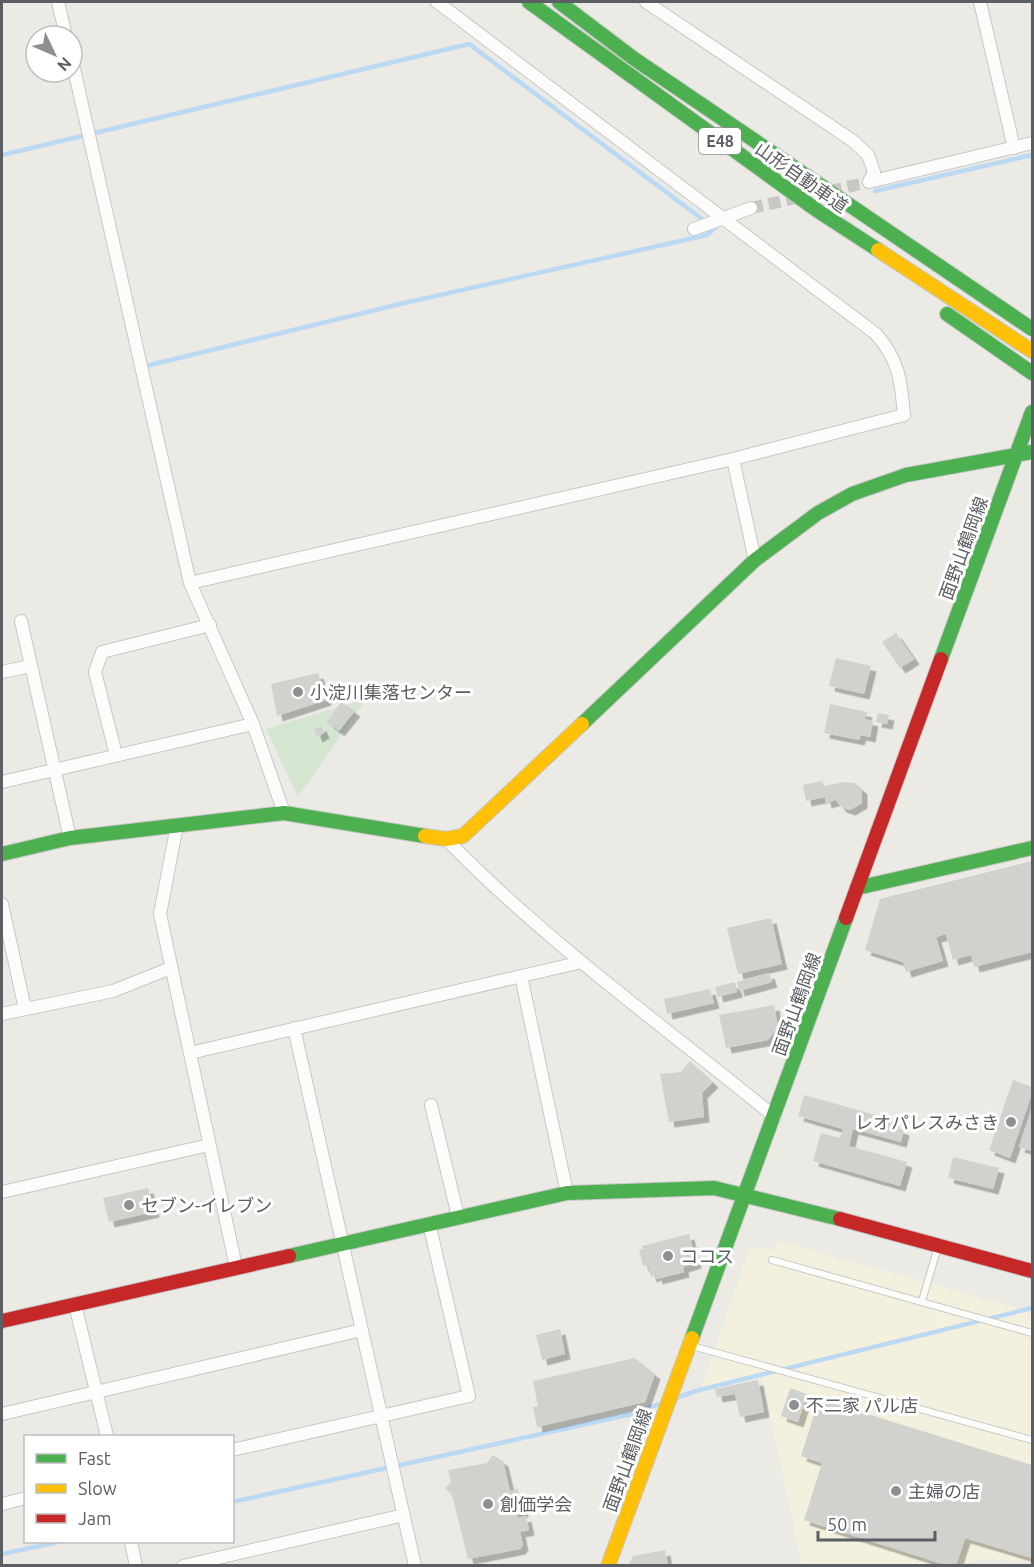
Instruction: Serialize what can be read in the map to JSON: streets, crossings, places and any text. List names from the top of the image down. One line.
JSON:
{"streets":{"main road":["E48","山形自動車道","面野山鶴岡線"]},"places":["小淀川集落センター","レオパレスみさき","セブン-イレブン","ココス","不二家 パル店","主婦の店","創価学会"],"legend":["Fast","Slow","Jam"],"scale_bar":"50 m","north":"bottom right"}
